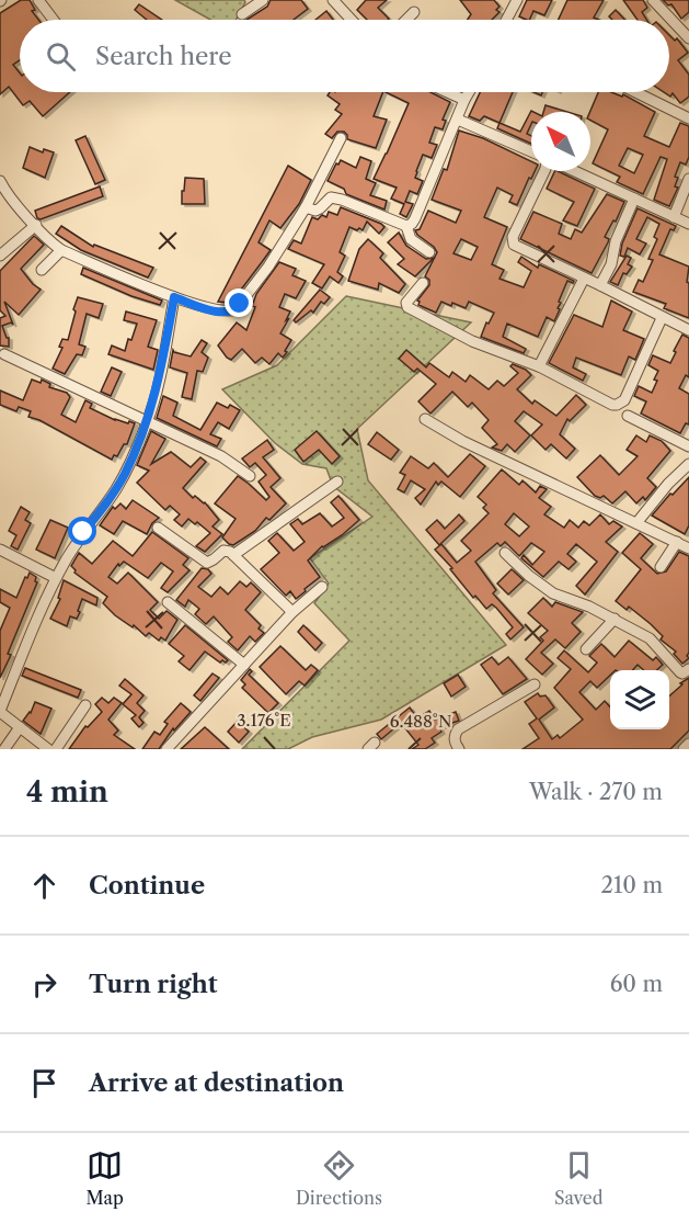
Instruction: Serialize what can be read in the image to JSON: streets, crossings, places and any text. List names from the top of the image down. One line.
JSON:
{"north":"top left","page":{"search":"Search here","heading":["4 min","Walk · 270 m"],"list":[["Continue","210 m"],["Turn right","60 m"],"Arrive at destination"],"nav":["Map","Directions","Saved"]},"coordinates":["3.176°E","6.488°N"]}
